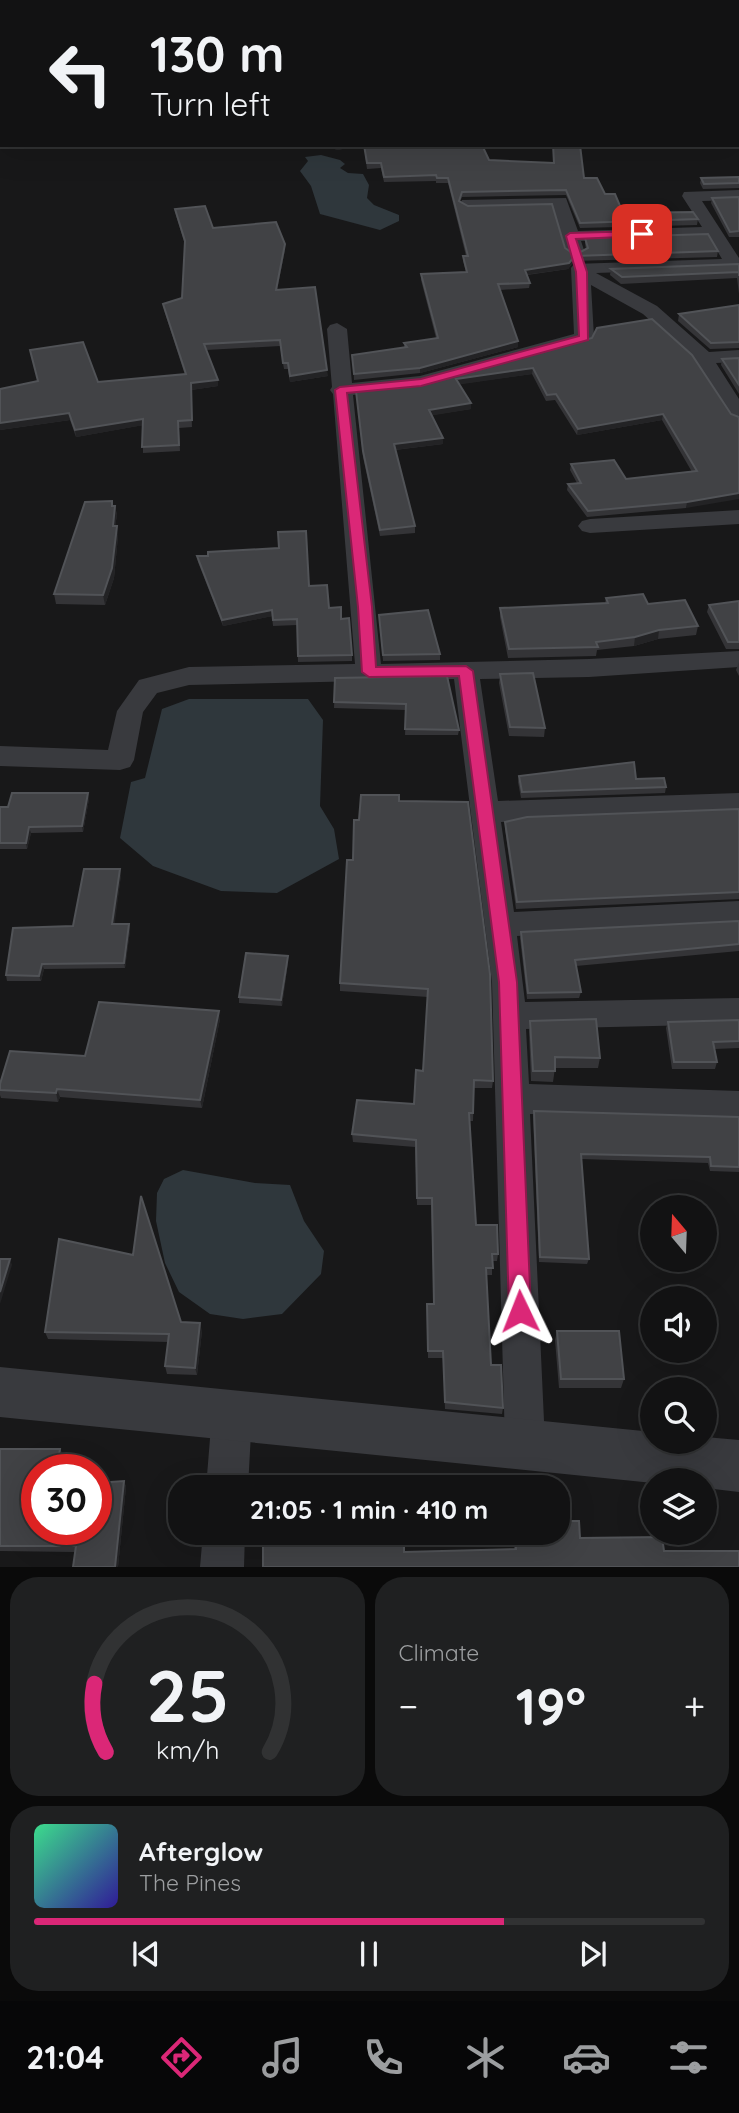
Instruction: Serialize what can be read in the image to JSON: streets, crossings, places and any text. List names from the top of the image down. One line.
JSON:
{"north":"top","page":{"turn":["130 m","Turn left"],"limit":"30","trip":"21:05 · 1 min · 410 m","tile":"Climate","heat":["−","19°","+"],"song":["Afterglow","The Pines"],"tabs":"21:04","gauge":["25","km/h"]}}
